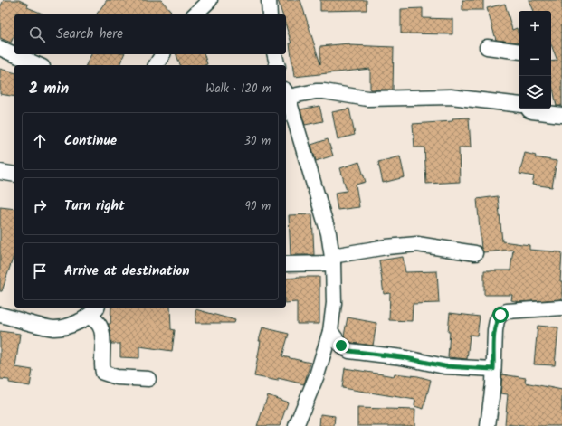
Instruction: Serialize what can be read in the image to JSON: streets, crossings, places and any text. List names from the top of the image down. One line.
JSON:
{"page":{"map_buttons":["+","−"],"search":"Search here","heading":["2 min","Walk · 120 m"],"list":[["Continue","30 m"],["Turn right","90 m"],"Arrive at destination"]}}
